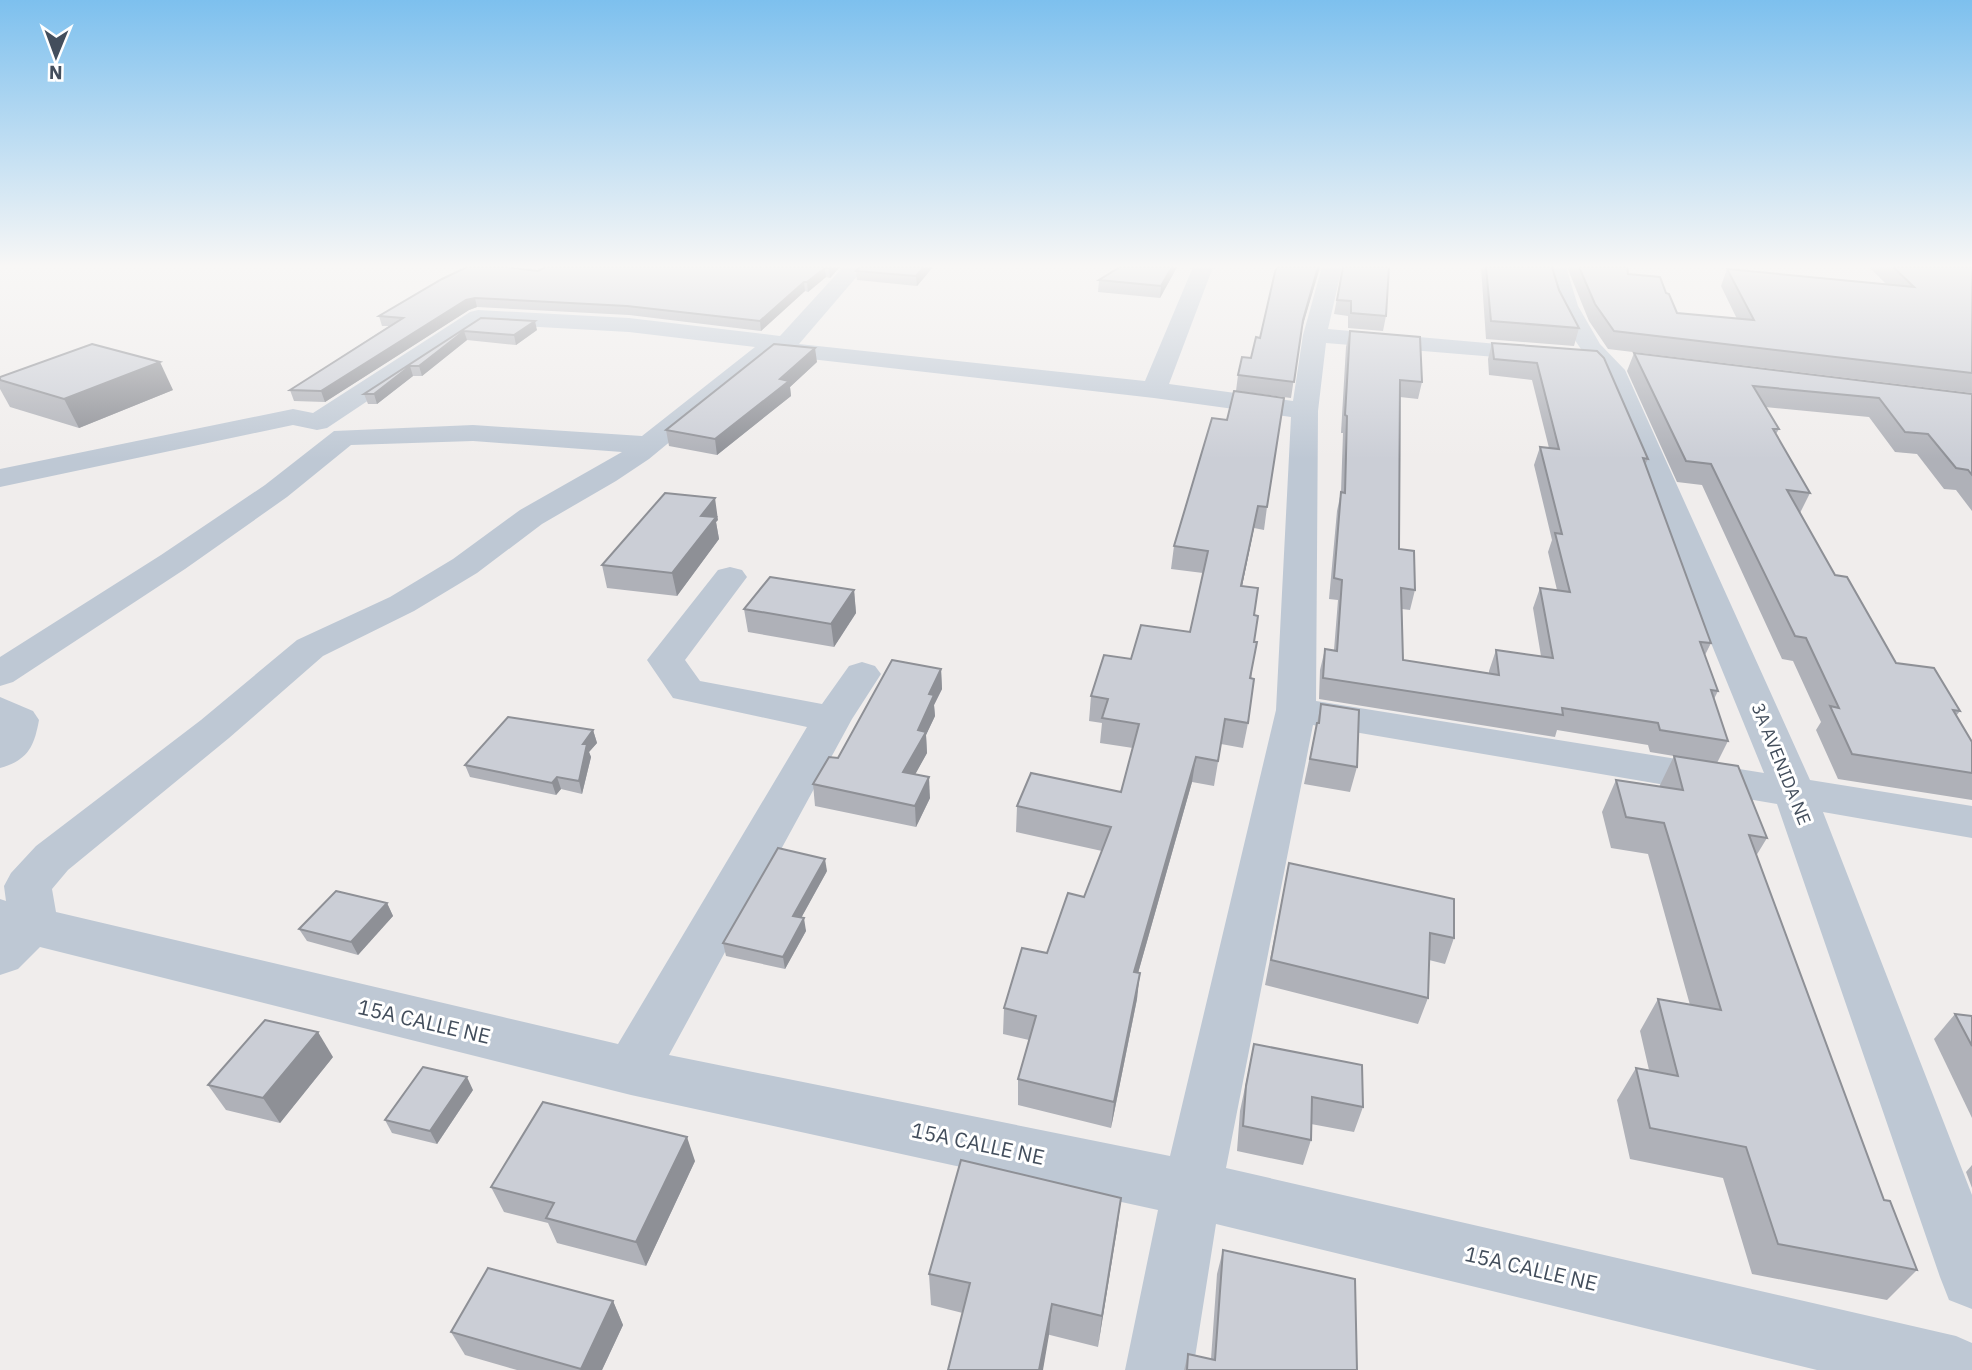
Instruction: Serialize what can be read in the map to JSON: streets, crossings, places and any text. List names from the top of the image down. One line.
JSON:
{"streets":{"street":["3A AVENIDA NE","15A CALLE NE"]},"north":"bottom"}
